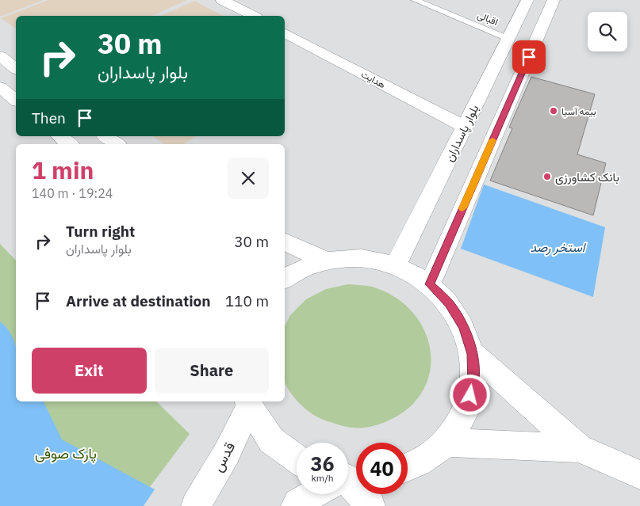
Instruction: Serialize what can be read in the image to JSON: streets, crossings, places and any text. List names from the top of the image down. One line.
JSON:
{"streets":{"street":["هدایت","بلوار پاسداران","قدس"],"lane":["اقبالی"]},"crossings":[["اقبالی","بلوار پاسداران"],["هدایت","بلوار پاسداران"]],"water":["استخر رصد"],"parks":["پارک صوفی"],"places":["بیمه آسیا","بانک کشاورزی"],"page":{"turn":["30 m","بلوار پاسداران"],"then":"Then","heading":["1 min","140 m · 19:24"],"list":[{"name":"Turn right","note":"بلوار پاسداران","value":"30 m"},{"name":"Arrive at destination","value":"110 m"}],"buttons":["Exit","Share"],"speed":"36 km/h","limit":"40"}}
